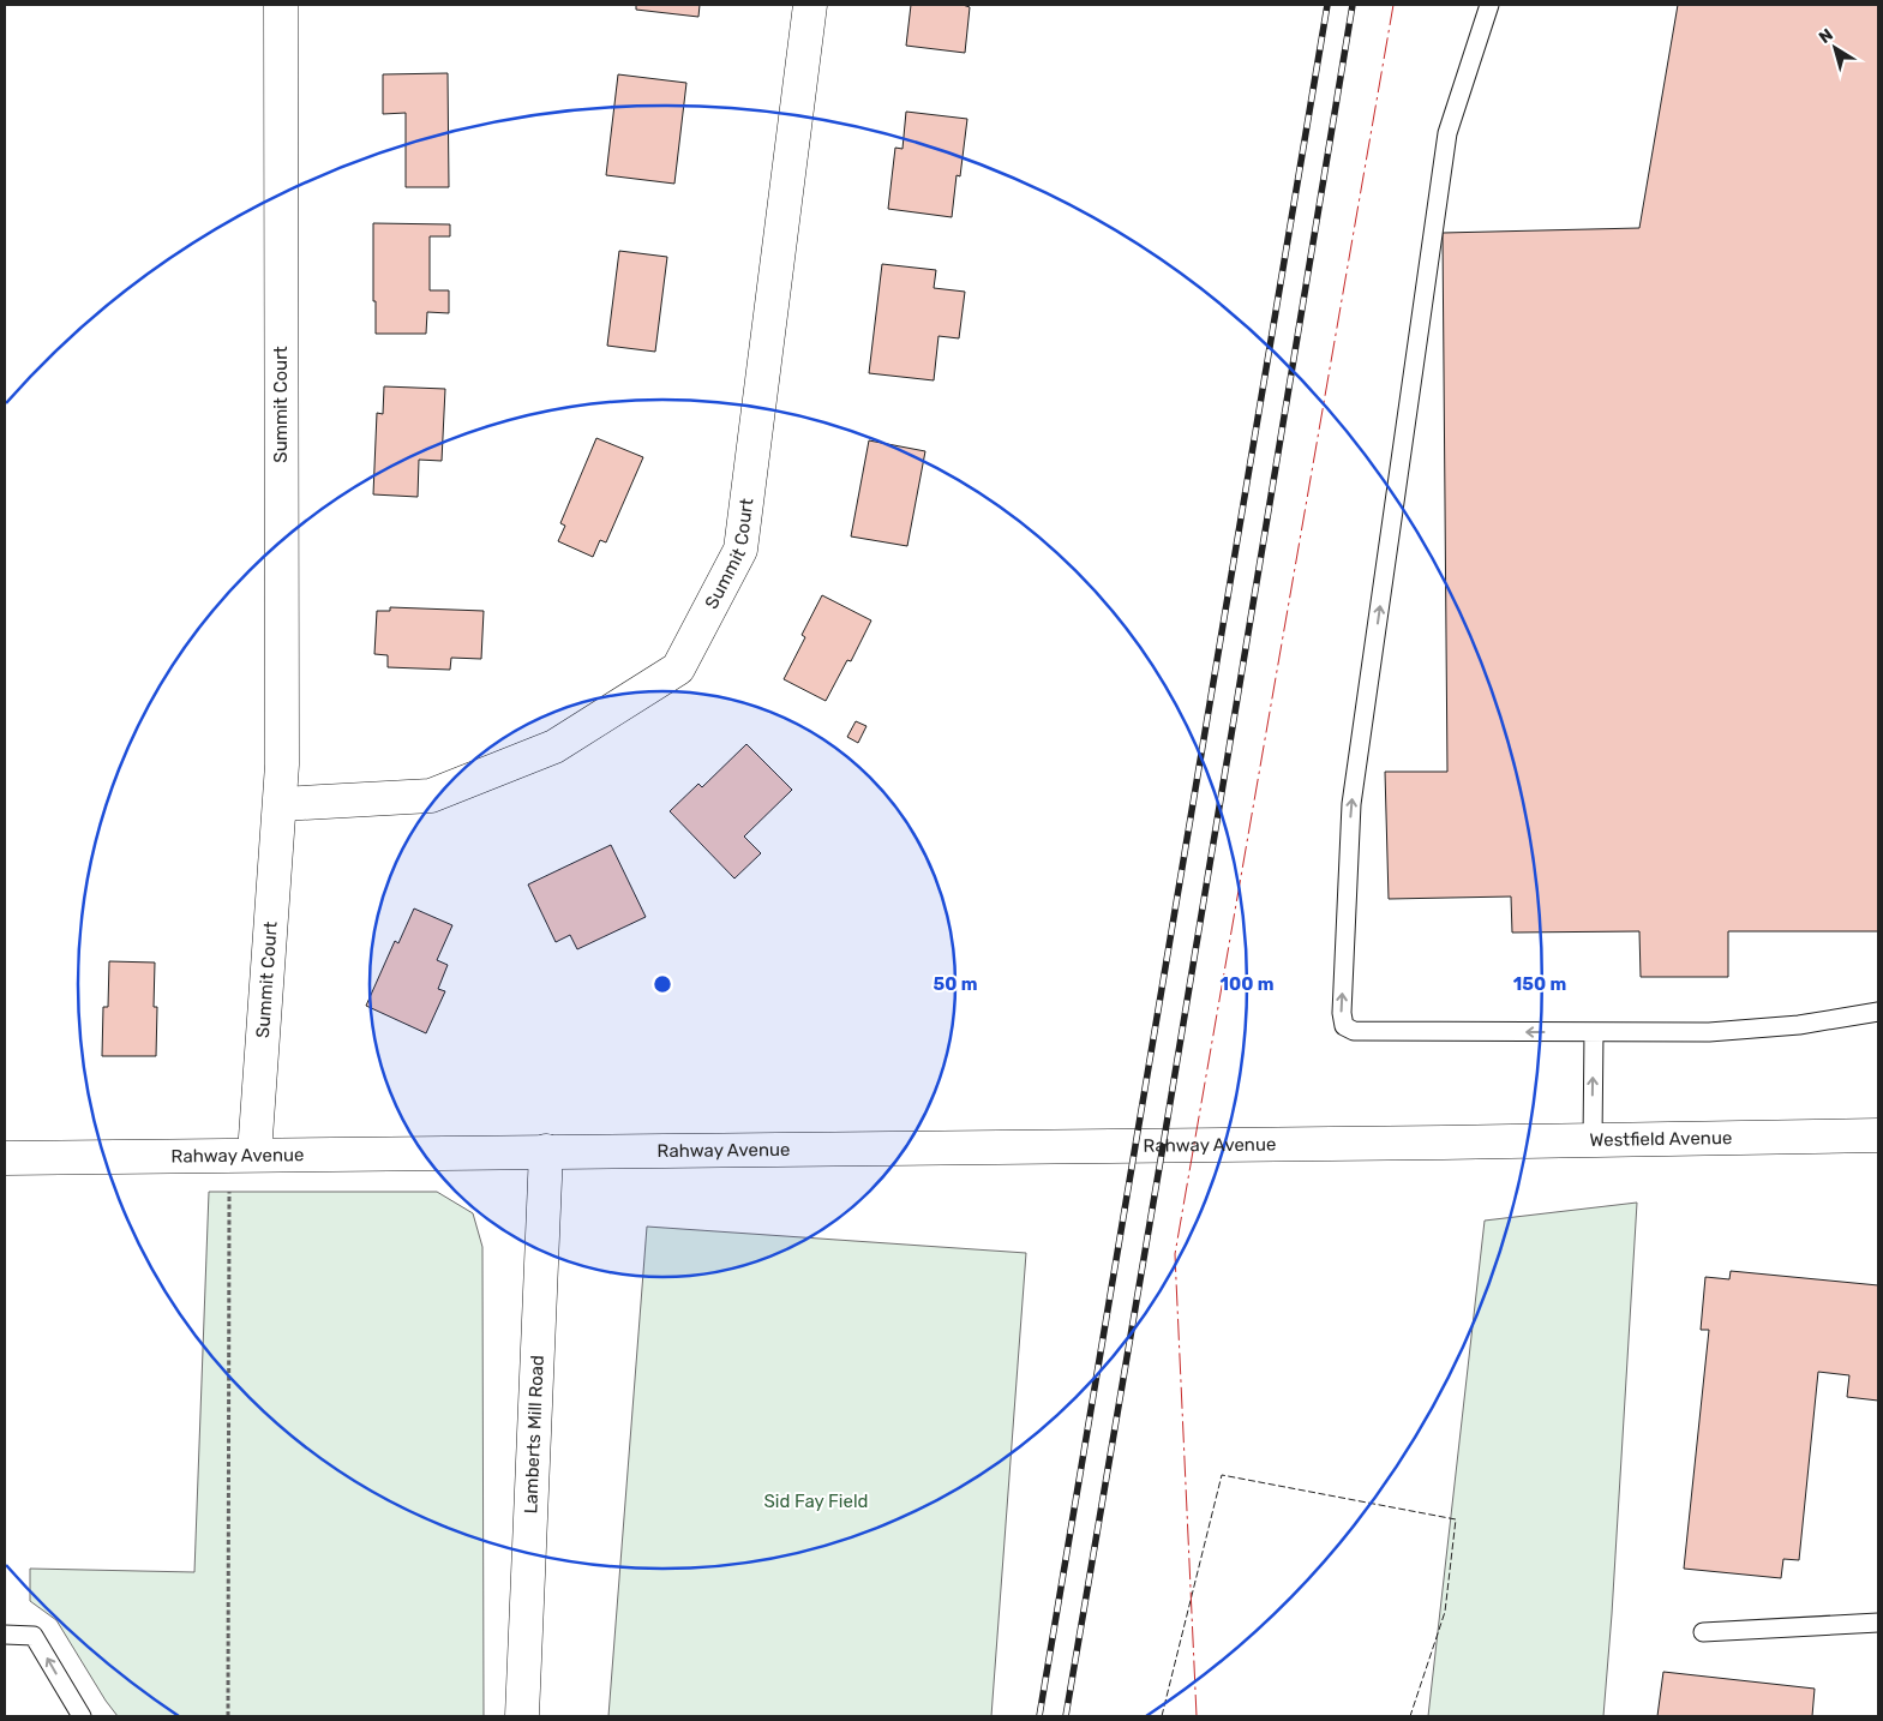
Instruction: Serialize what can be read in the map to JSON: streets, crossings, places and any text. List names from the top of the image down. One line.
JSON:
{"streets":{"street":["Summit Court","Westfield Avenue","Rahway Avenue","Lamberts Mill Road"]},"crossings":[["Summit Court","Rahway Avenue"],["Westfield Avenue","Rahway Avenue"],["Rahway Avenue","Lamberts Mill Road"]],"parks":["Sid Fay Field"],"north":"top left","rings":["50 m","100 m","150 m"]}
